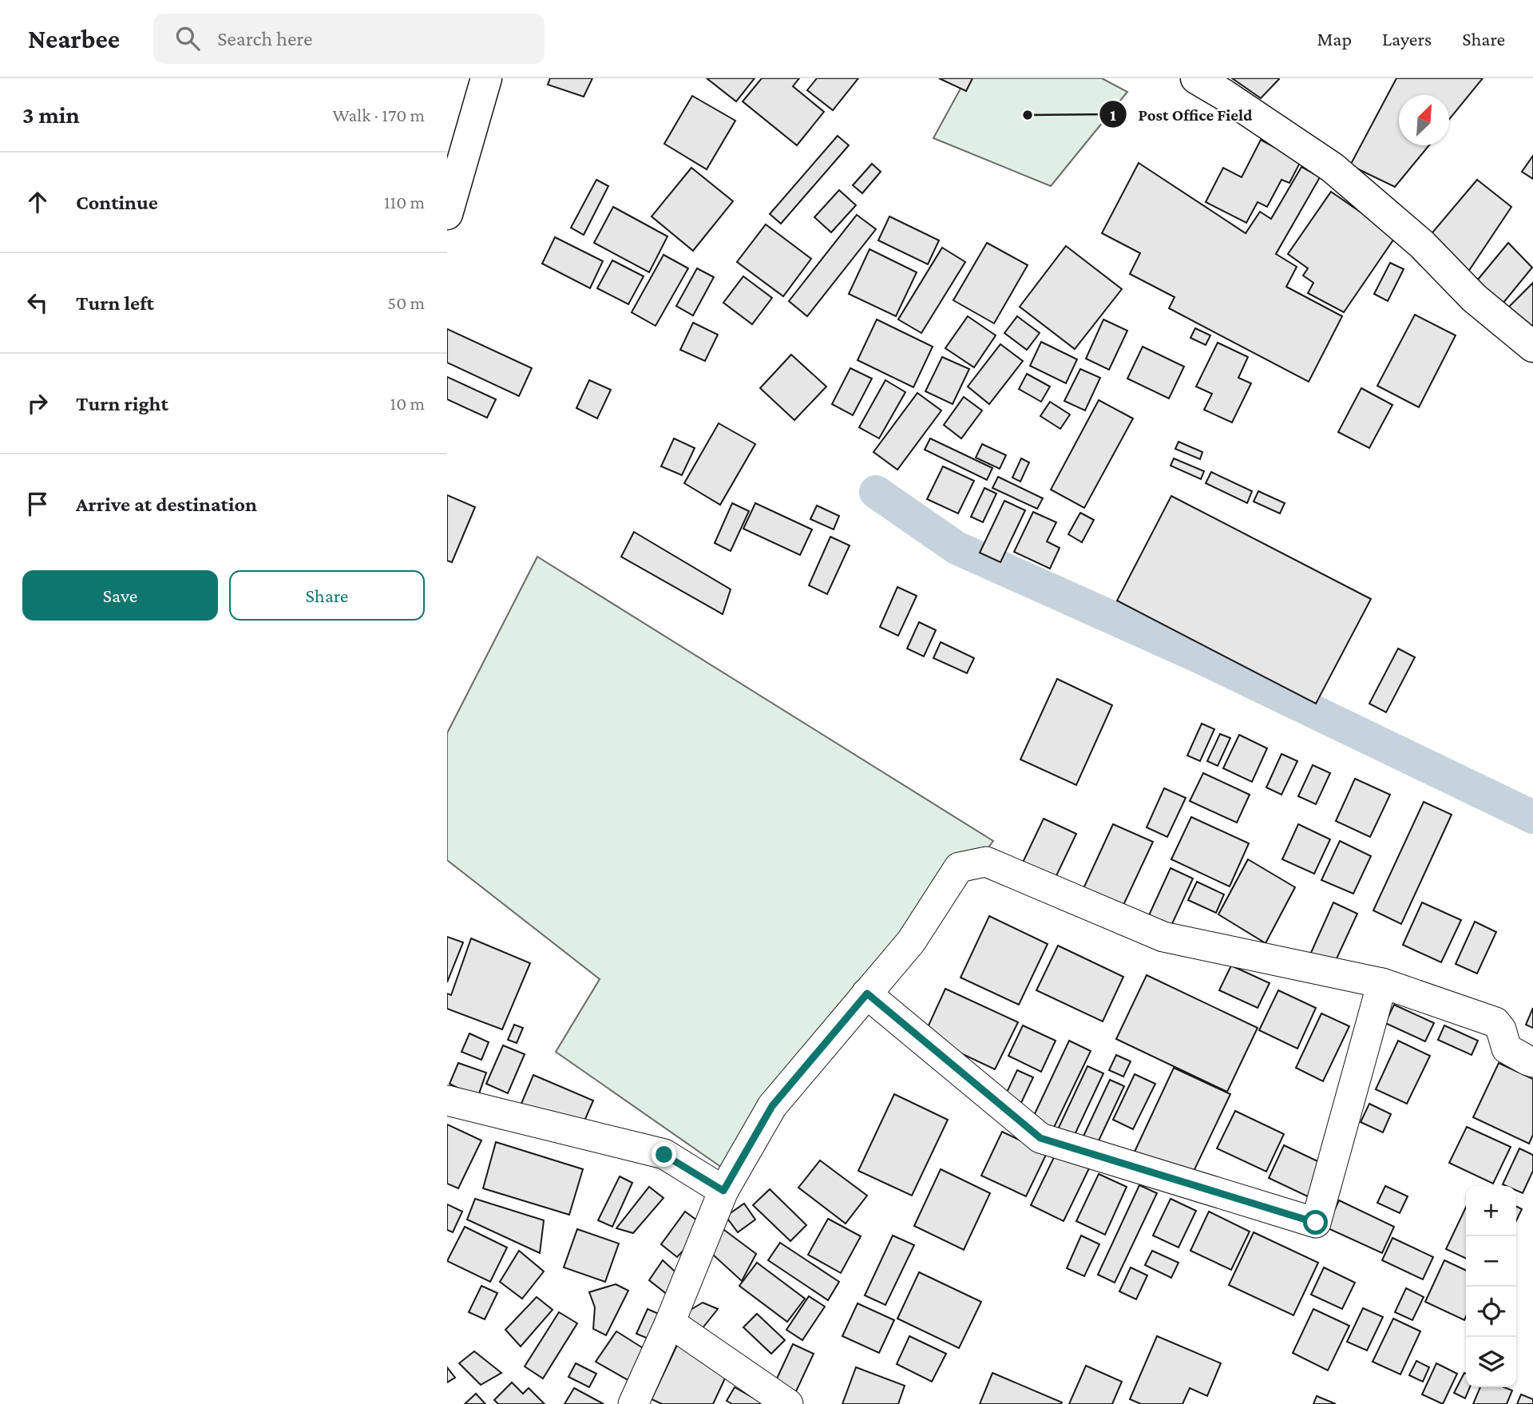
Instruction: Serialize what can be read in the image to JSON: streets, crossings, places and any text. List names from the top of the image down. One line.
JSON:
{"places":["Post Office Field"],"north":"top right","page":{"header":"Nearbee","search":"Search here","nav":["Map","Layers","Share"],"heading":["3 min","Walk · 170 m"],"list":[["Continue","110 m"],["Turn left","50 m"],["Turn right","10 m"],"Arrive at destination"],"buttons":["Save","Share"],"map_buttons":["+","−"]}}
